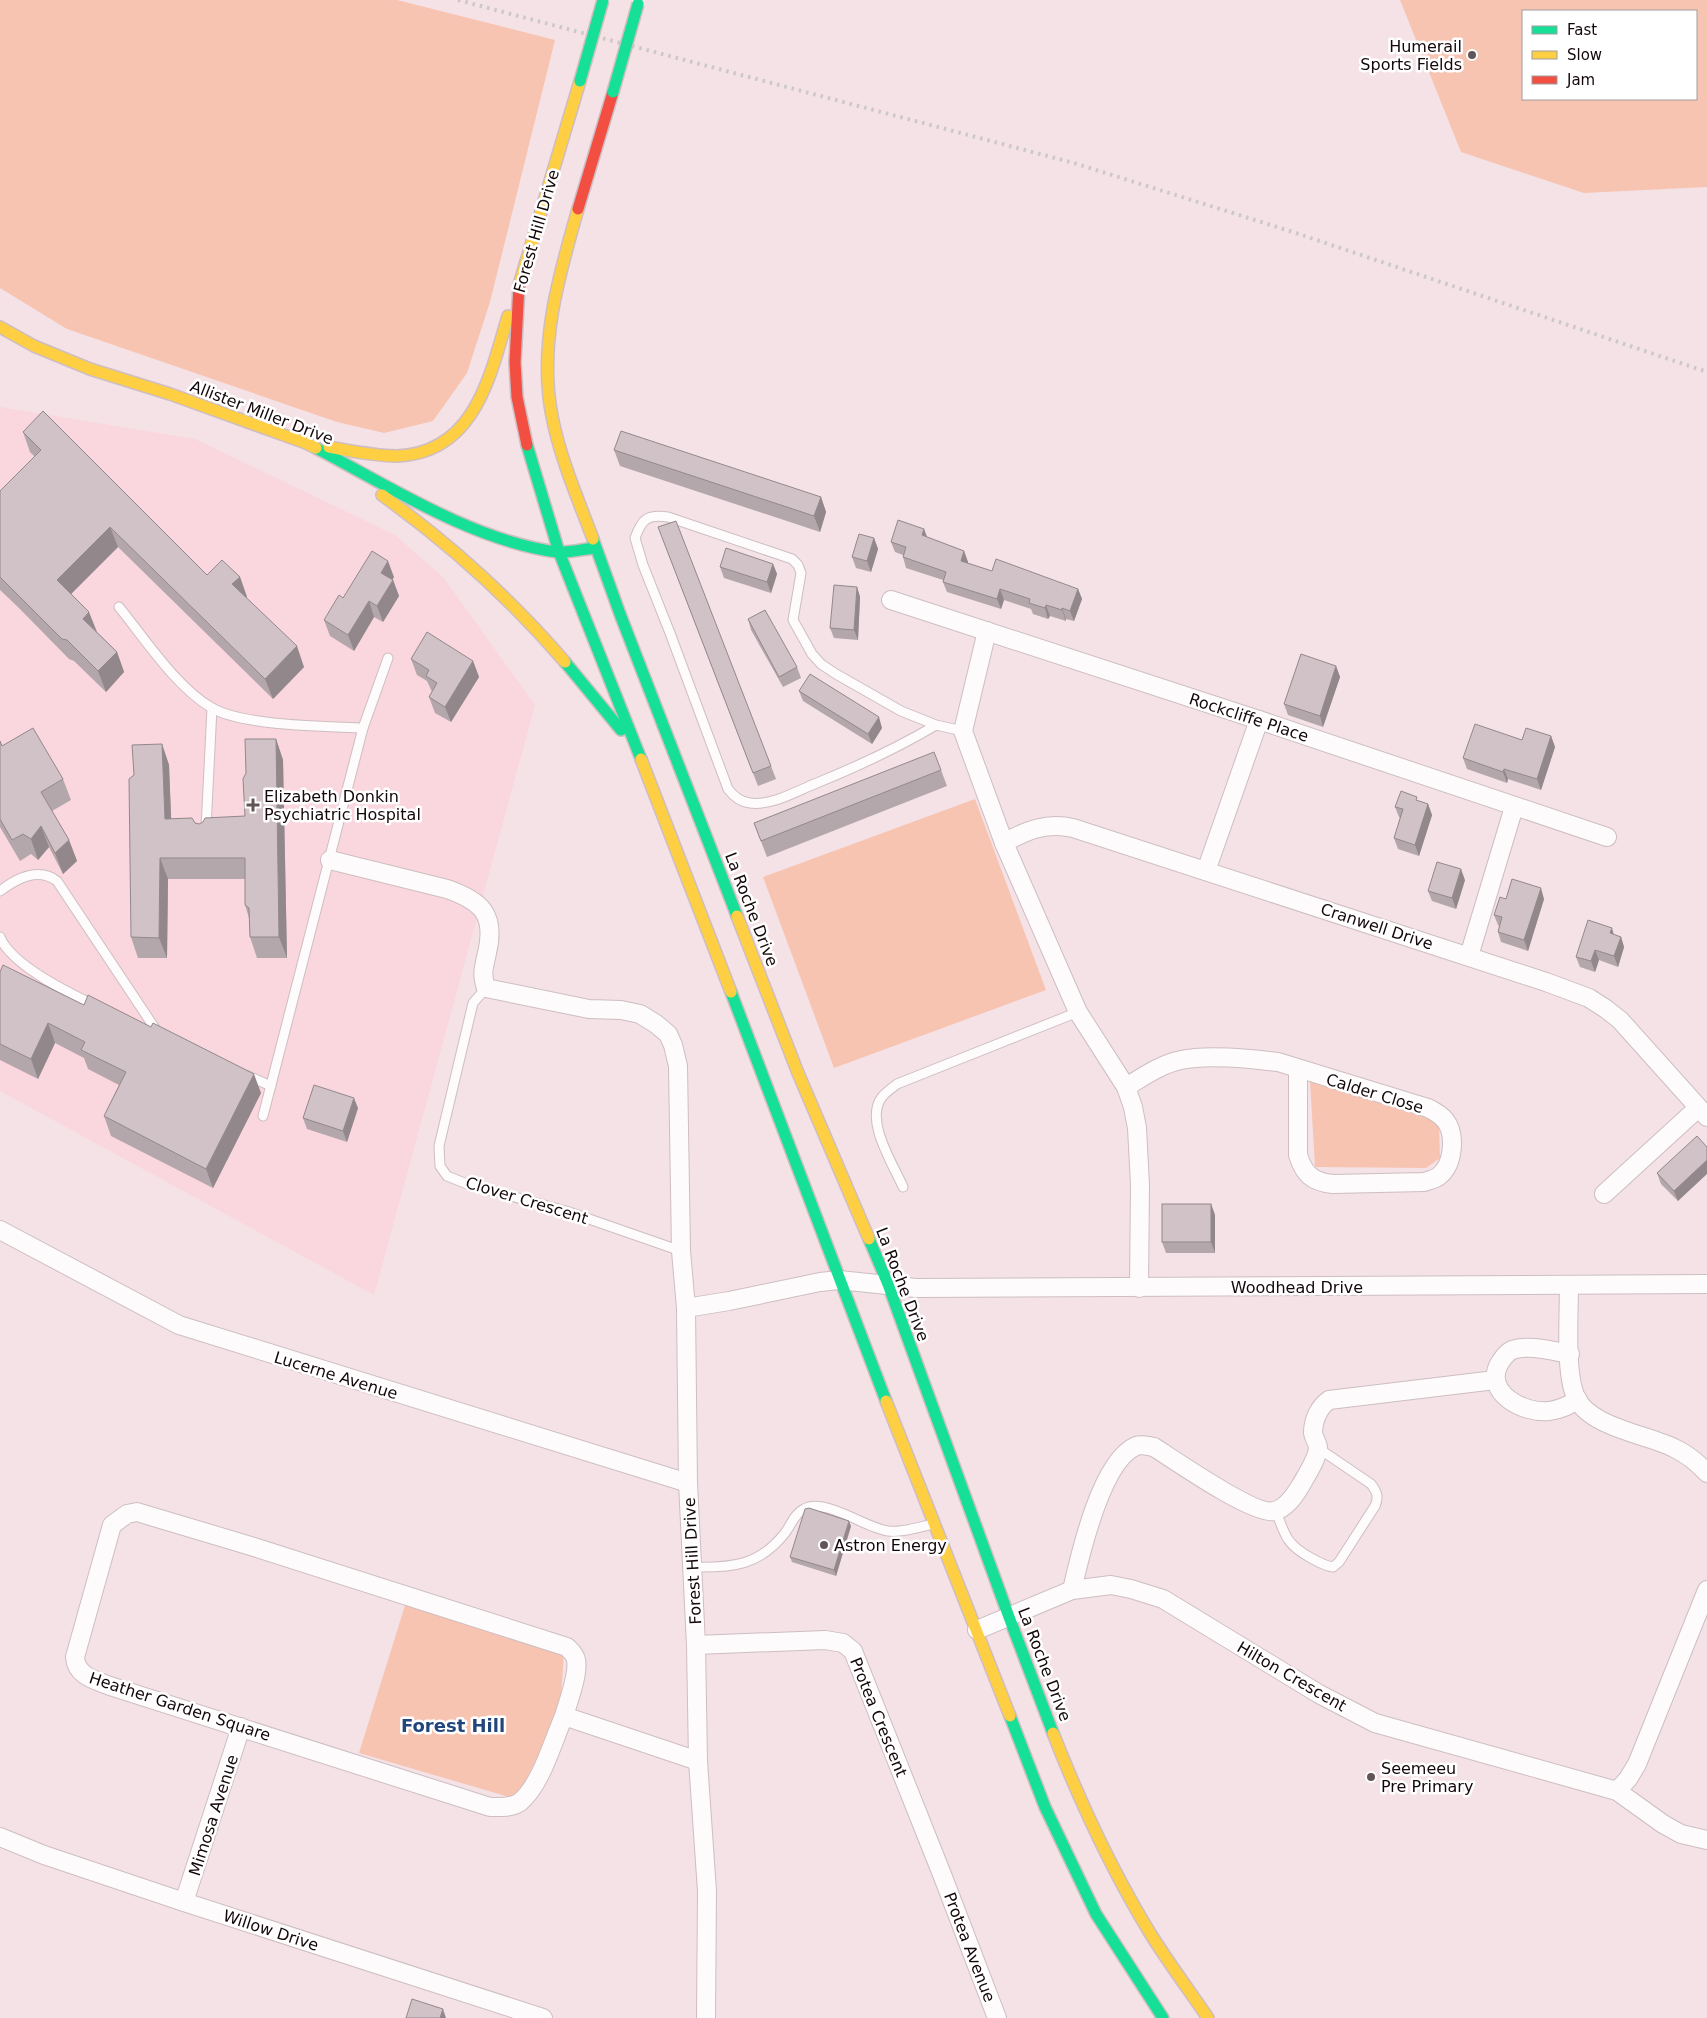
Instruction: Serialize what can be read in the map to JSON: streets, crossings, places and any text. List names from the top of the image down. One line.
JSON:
{"streets":{"street":["Forest Hill Drive","Allister Miller Drive","Rockcliffe Place","La Roche Drive","Cranwell Drive","Calder Close","Woodhead Drive","Lucerne Avenue","Hilton Crescent","Heather Garden Square","Protea Crescent","Mimosa Avenue","Willow Drive","Protea Avenue"],"lane":["Clover Crescent"]},"crossings":[["Forest Hill Drive","Allister Miller Drive"],["Forest Hill Drive","Lucerne Avenue"],["Forest Hill Drive","Protea Crescent"],["Allister Miller Drive","La Roche Drive"],["La Roche Drive","Woodhead Drive"],["La Roche Drive","Hilton Crescent"],["Heather Garden Square","Mimosa Avenue"],["Protea Crescent","Protea Avenue"],["Mimosa Avenue","Willow Drive"]],"districts":["Forest Hill"],"places":{"other":["Humerail Sports Fields","Astron Energy","Seemeeu Pre Primary"],"health":["Elizabeth Donkin Psychiatric Hospital"]},"legend":["Fast","Slow","Jam"]}
